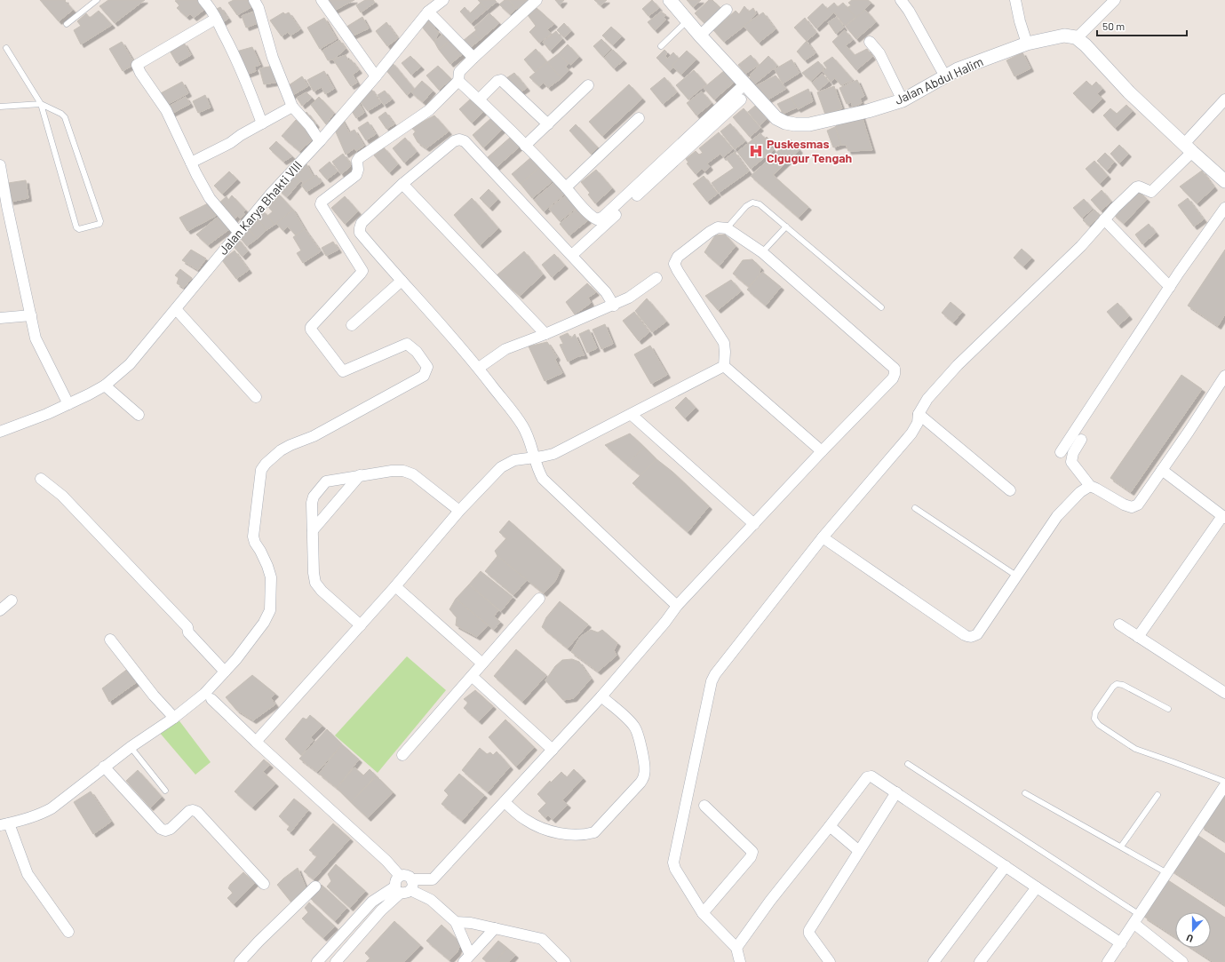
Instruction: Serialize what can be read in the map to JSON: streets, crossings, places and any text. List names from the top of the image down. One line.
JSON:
{"streets":{"street":["Jalan Abdul Halim","Jalan Karya Bhakti VIII"]},"places":{"hospital":["Puskesmas Cigugur Tengah"]},"scale_bar":"50 m","north":"bottom"}
